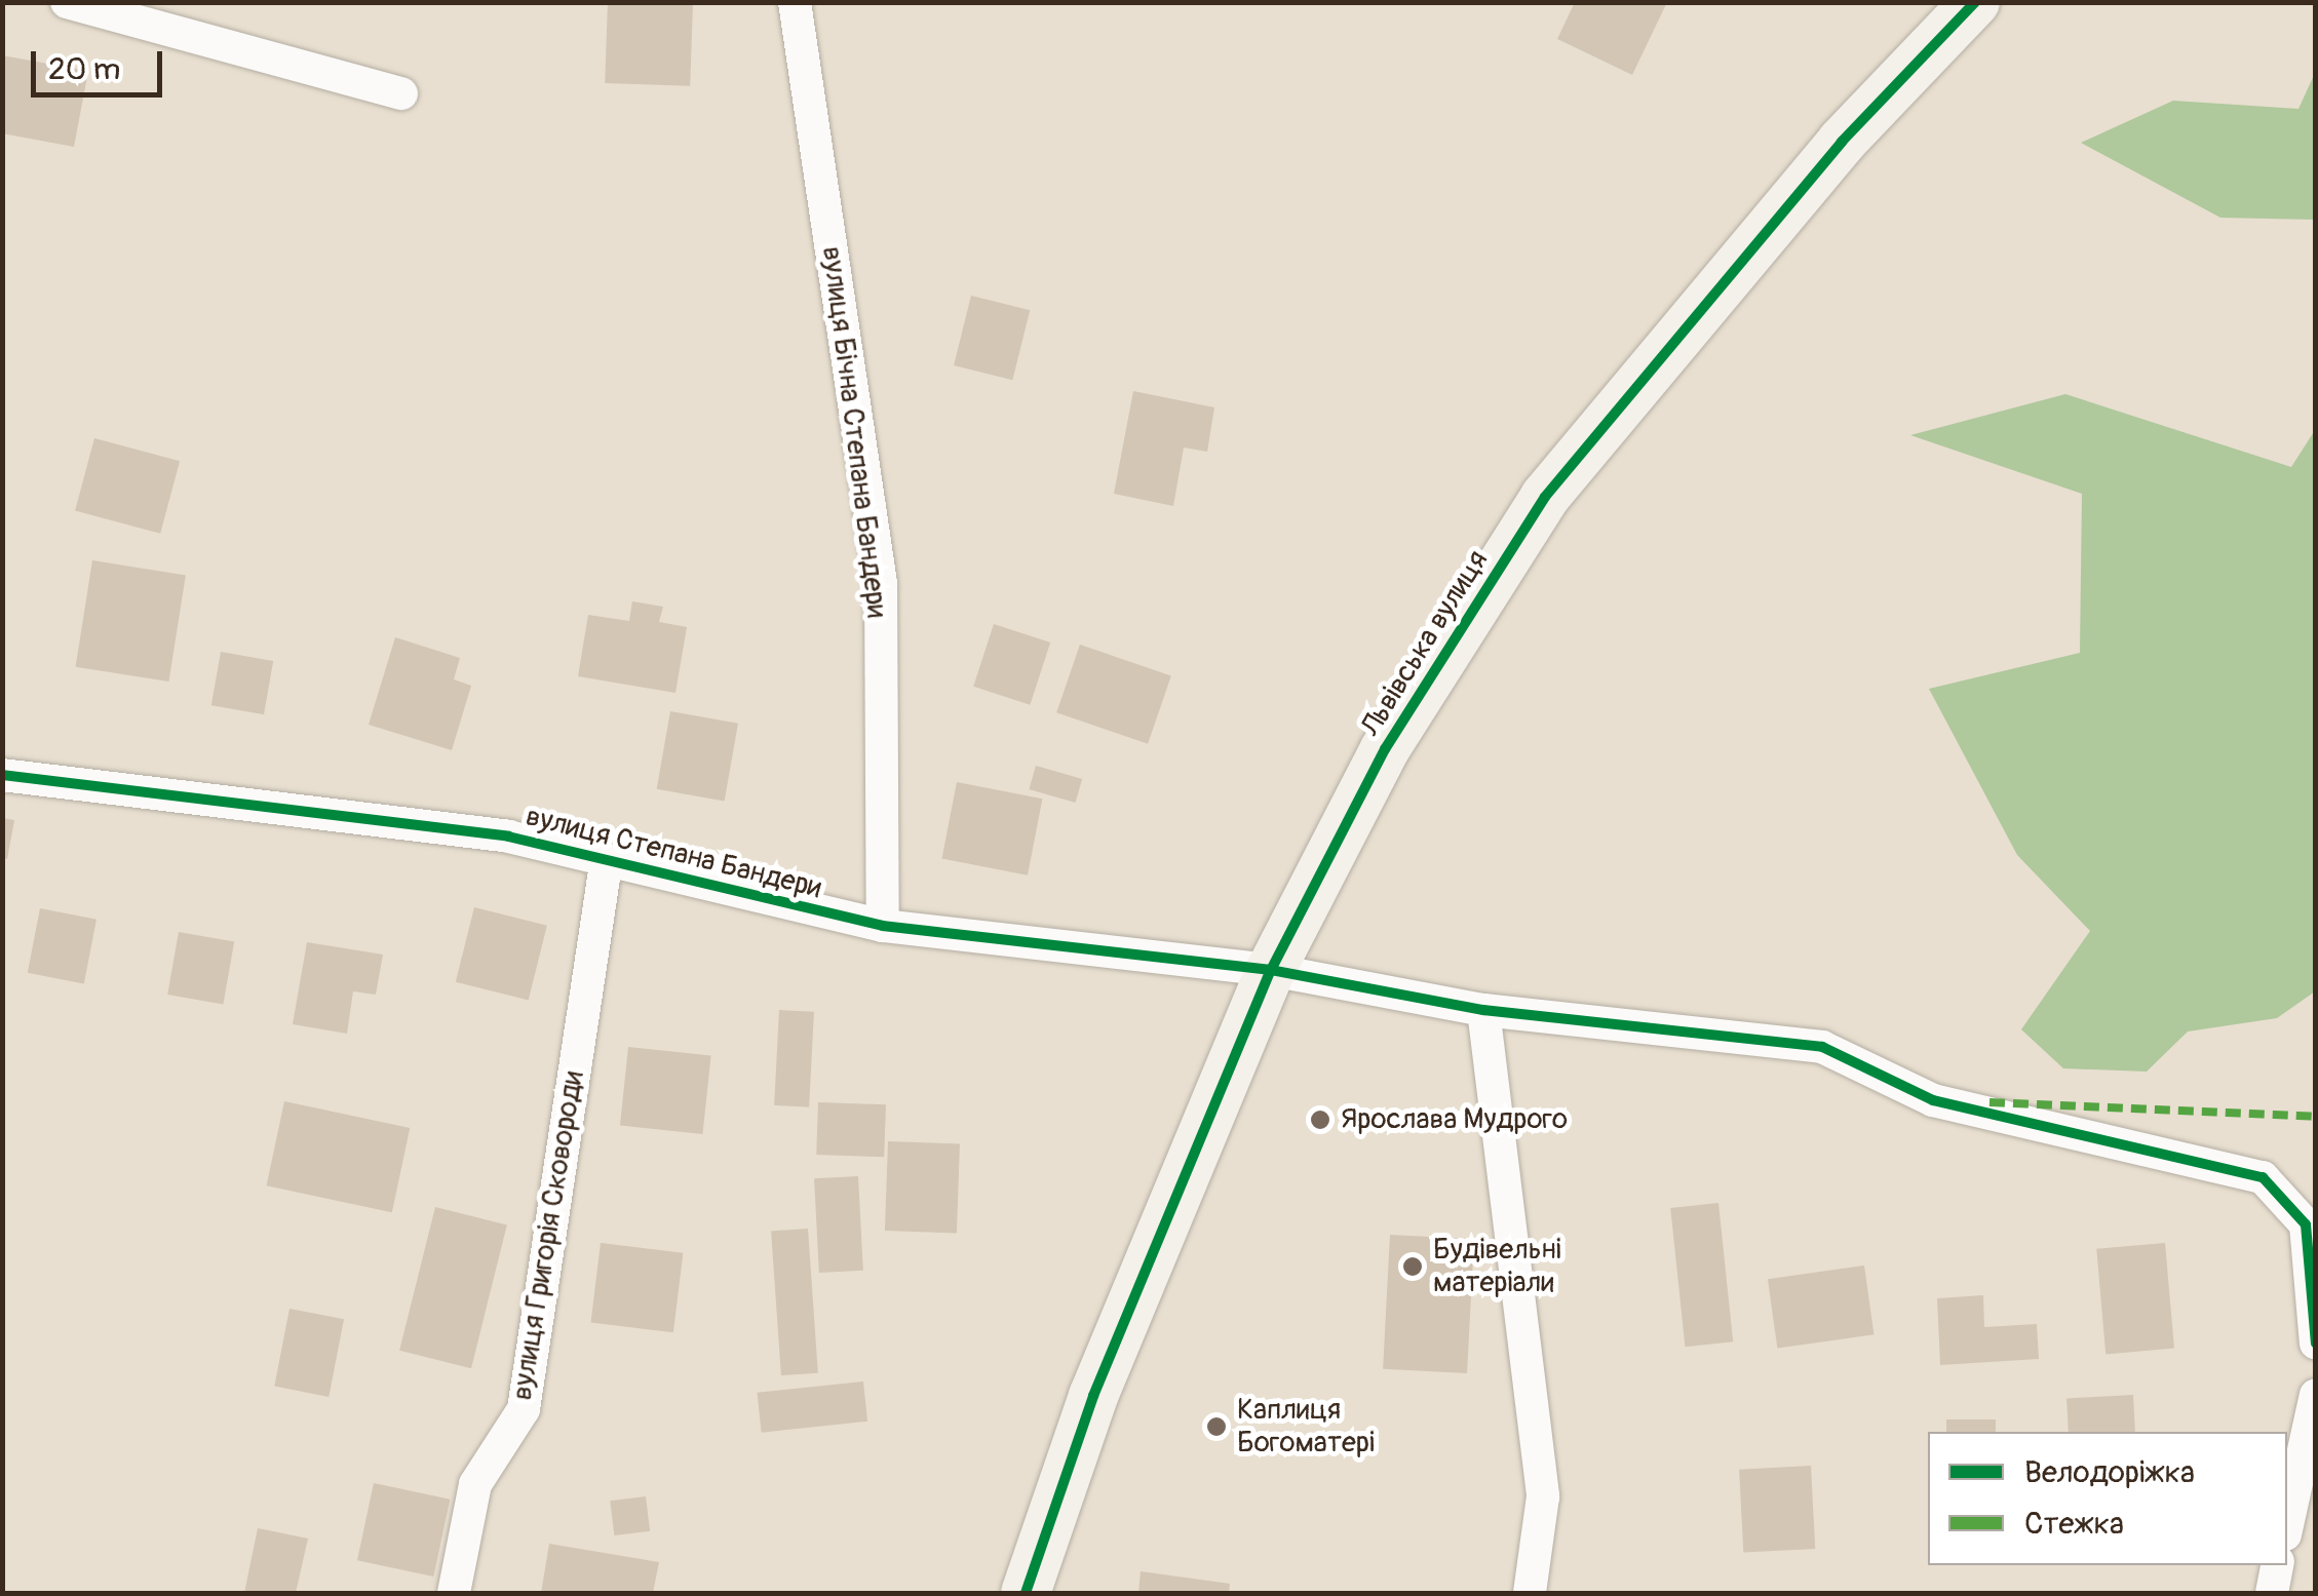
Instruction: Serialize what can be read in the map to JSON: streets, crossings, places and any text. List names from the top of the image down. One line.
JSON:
{"streets":{"main road":["Львівська вулиця"],"street":["вулиця Бічна Степана Бандери","вулиця Степана Бандери","вулиця Григорія Сковороди"]},"crossings":[["вулиця Бічна Степана Бандери","вулиця Степана Бандери"],["Львівська вулиця","вулиця Степана Бандери"],["вулиця Степана Бандери","вулиця Григорія Сковороди"]],"places":["Ярослава Мудрого","Будівельні матеріали","Каплиця Богоматері"],"legend":["Велодоріжка","Стежка"],"scale_bar":"20 m"}
